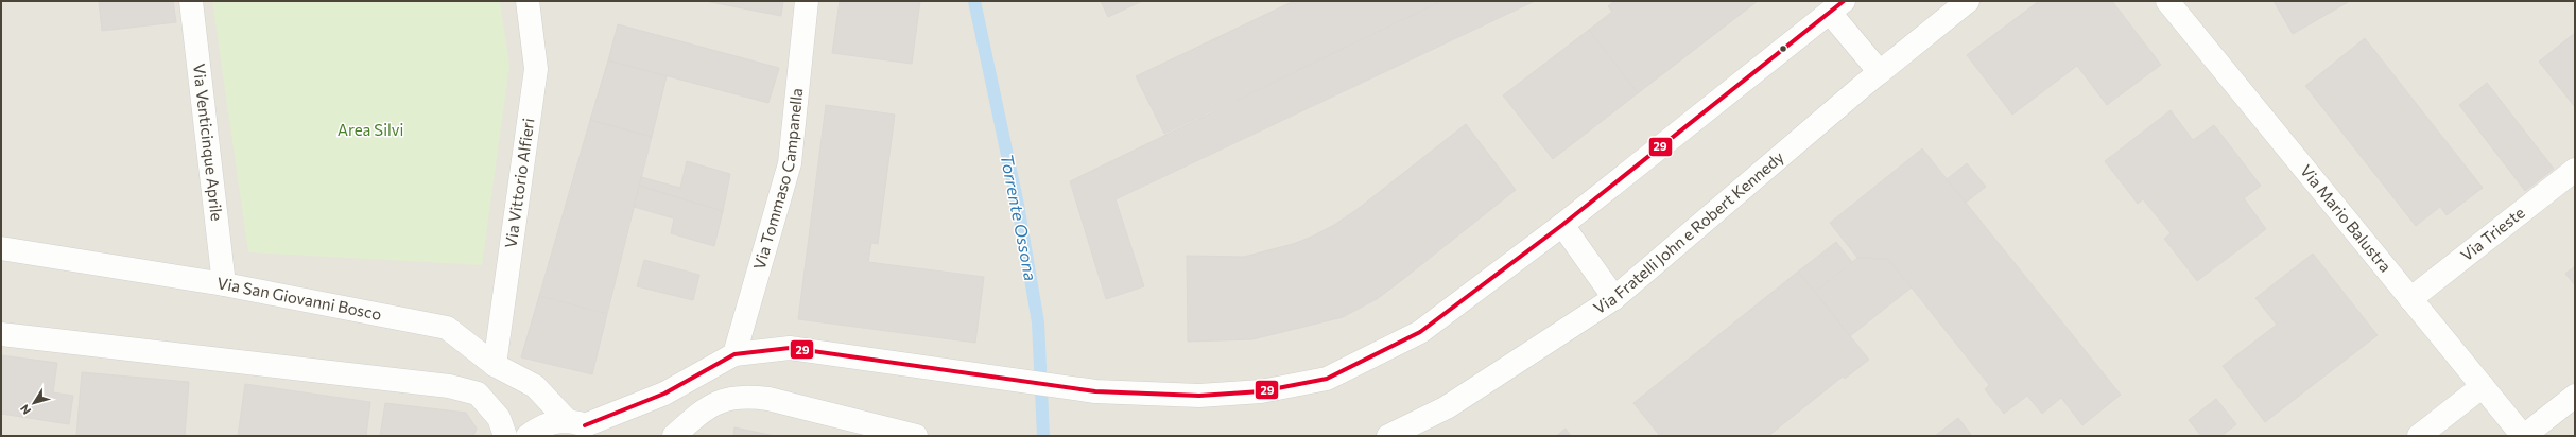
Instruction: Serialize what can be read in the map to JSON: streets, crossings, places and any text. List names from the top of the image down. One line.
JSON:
{"streets":{"street":["Via Venticinque Aprile","Via Tommaso Campanella","Via Vittorio Alfieri","Via Mario Balustra","Via Fratelli John e Robert Kennedy","Via Trieste","Via San Giovanni Bosco"]},"crossings":[["Via Venticinque Aprile","Via San Giovanni Bosco"],["Via Vittorio Alfieri","Via San Giovanni Bosco"],["Via Mario Balustra","Via Trieste"]],"water":["Torrente Ossona"],"parks":["Area Silvi"],"lines":["transit line 29"],"north":"bottom left"}
